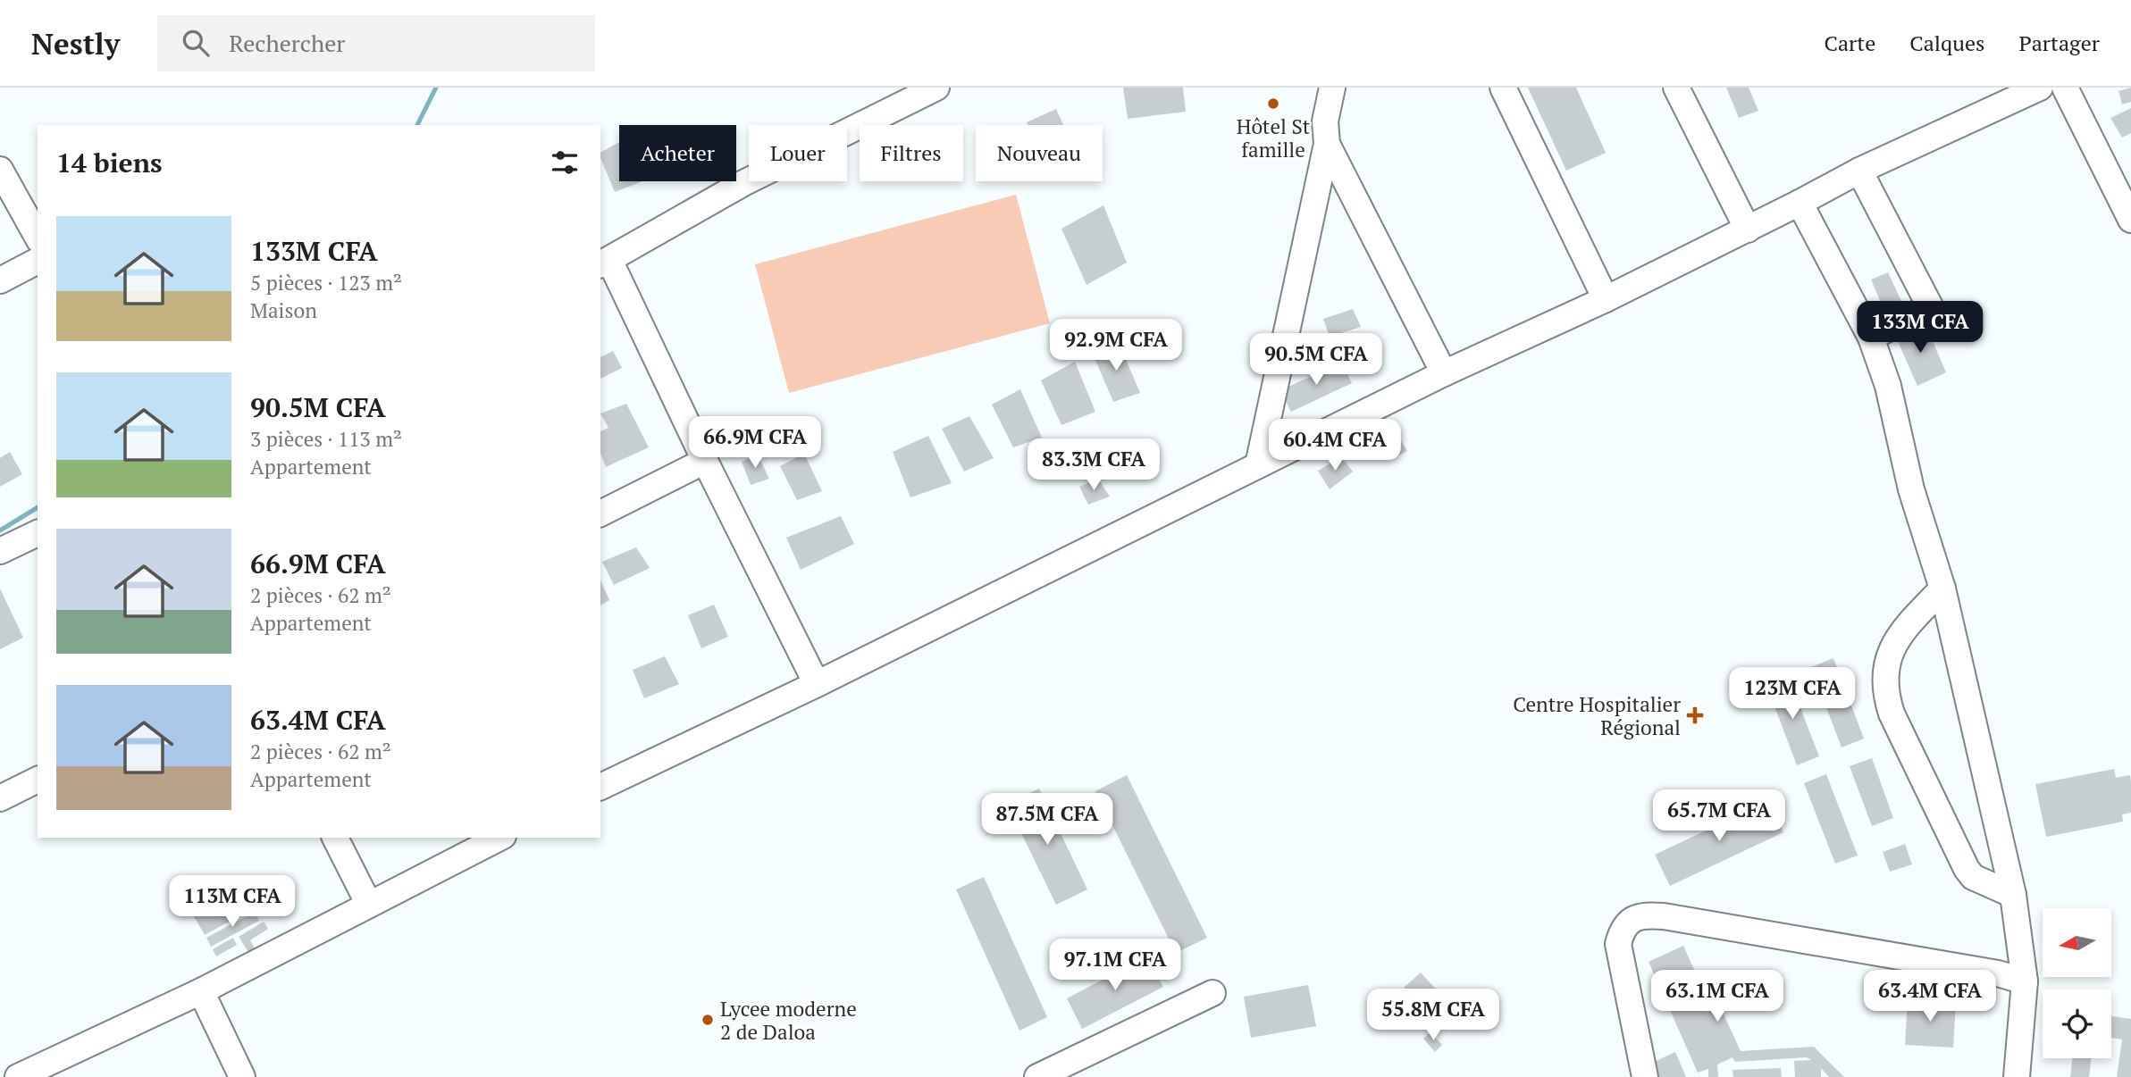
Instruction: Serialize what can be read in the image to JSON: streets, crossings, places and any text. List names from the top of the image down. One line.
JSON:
{"places":{"other":["Hôtel St famille","Lycee moderne 2 de Daloa"],"health":["Centre Hospitalier Régional"]},"north":"left","page":{"header":"Nestly","search":"Rechercher","nav":["Carte","Calques","Partager"],"chip":["Acheter","Louer","Filtres","Nouveau"],"heading":"14 biens","list":[{"name":"133M CFA","note":"5 pièces · 123 m² · Maison"},{"name":"90.5M CFA","note":"3 pièces · 113 m² · Appartement"},{"name":"66.9M CFA","note":"2 pièces · 62 m² · Appartement"},{"name":"63.4M CFA","note":"2 pièces · 62 m² · Appartement"}],"price":["133M CFA","92.9M CFA","90.5M CFA","66.9M CFA","60.4M CFA","83.3M CFA","123M CFA","65.7M CFA","87.5M CFA","113M CFA","97.1M CFA","63.1M CFA","63.4M CFA","55.8M CFA"]}}
